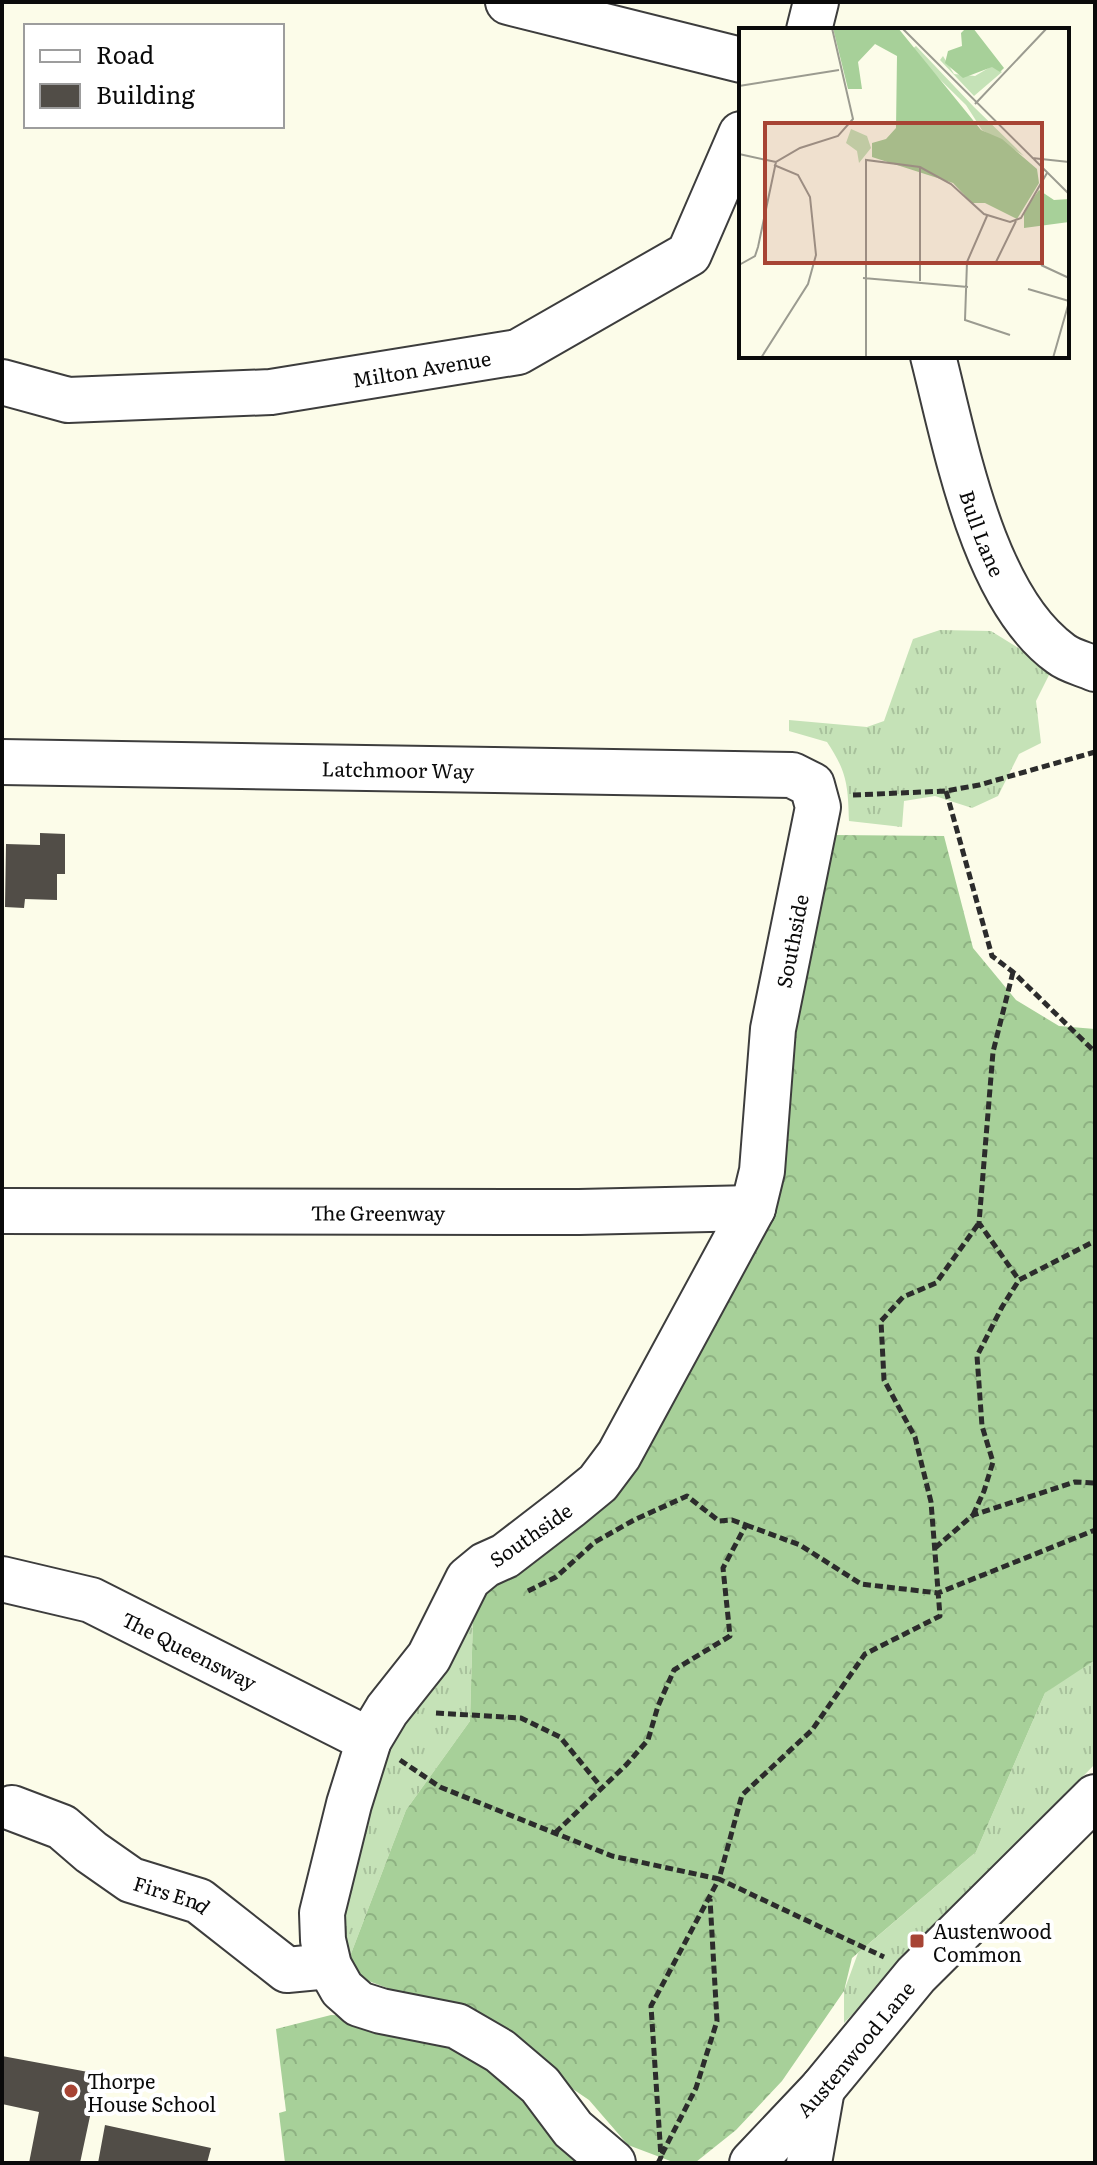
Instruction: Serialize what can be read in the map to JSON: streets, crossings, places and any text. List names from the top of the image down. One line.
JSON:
{"streets":{"street":["Milton Avenue","Bull Lane","Latchmoor Way","Southside","The Greenway","The Queensway","Firs End","Austenwood Lane"]},"crossings":[["Latchmoor Way","Southside"],["Southside","The Greenway"],["Southside","The Queensway"],["Southside","Firs End"]],"places":{"transit":["Austenwood Common"],"other":["Thorpe House School"]},"legend":["Road","Building"]}
